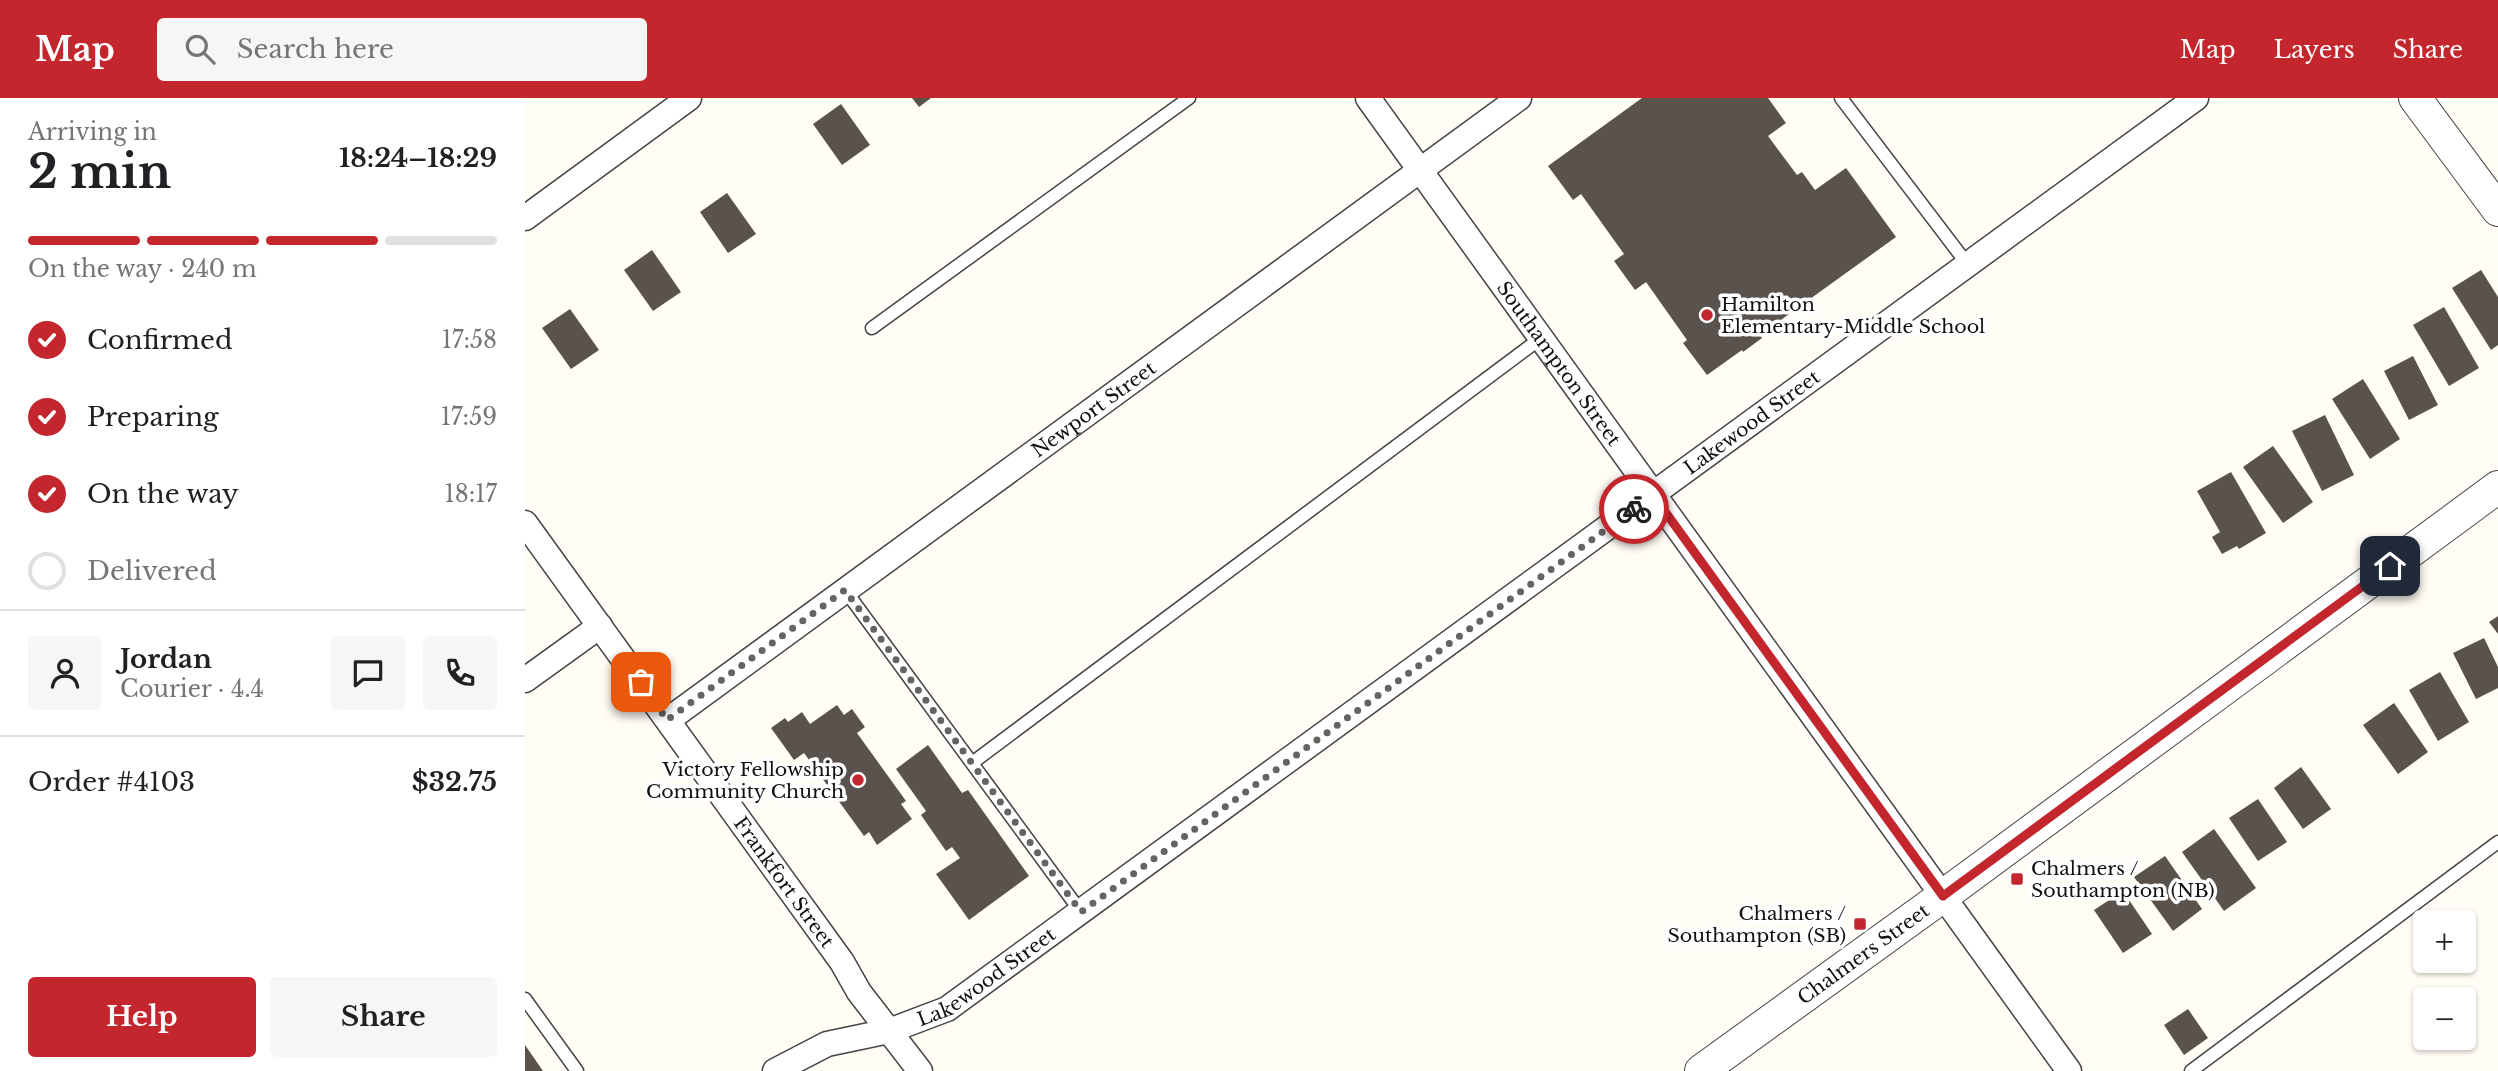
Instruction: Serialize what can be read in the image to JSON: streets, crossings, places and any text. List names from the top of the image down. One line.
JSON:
{"streets":{"street":["Southampton Street","Newport Street","Lakewood Street","Frankfort Street","Chalmers Street"]},"crossings":[["Southampton Street","Newport Street"],["Southampton Street","Lakewood Street"],["Southampton Street","Chalmers Street"],["Newport Street","Frankfort Street"],["Lakewood Street","Frankfort Street"]],"places":{"other":["Hamilton Elementary-Middle School","Victory Fellowship Community Church"],"transit":["Chalmers / Southampton (NB)","Chalmers / Southampton (SB)"]},"page":{"header":"Map","search":"Search here","nav":["Map","Layers","Share"],"heading":["2 min","Arriving in","18:24–18:29"],"panel":["Jordan","Courier · 4.4","Order #4103","$32.75"],"bar":"On the way · 240 m","list":[["Confirmed","17:58"],["Preparing","17:59"],["On the way","18:17"],"Delivered"],"map_buttons":["+","−"],"buttons":["Help","Share"]}}
